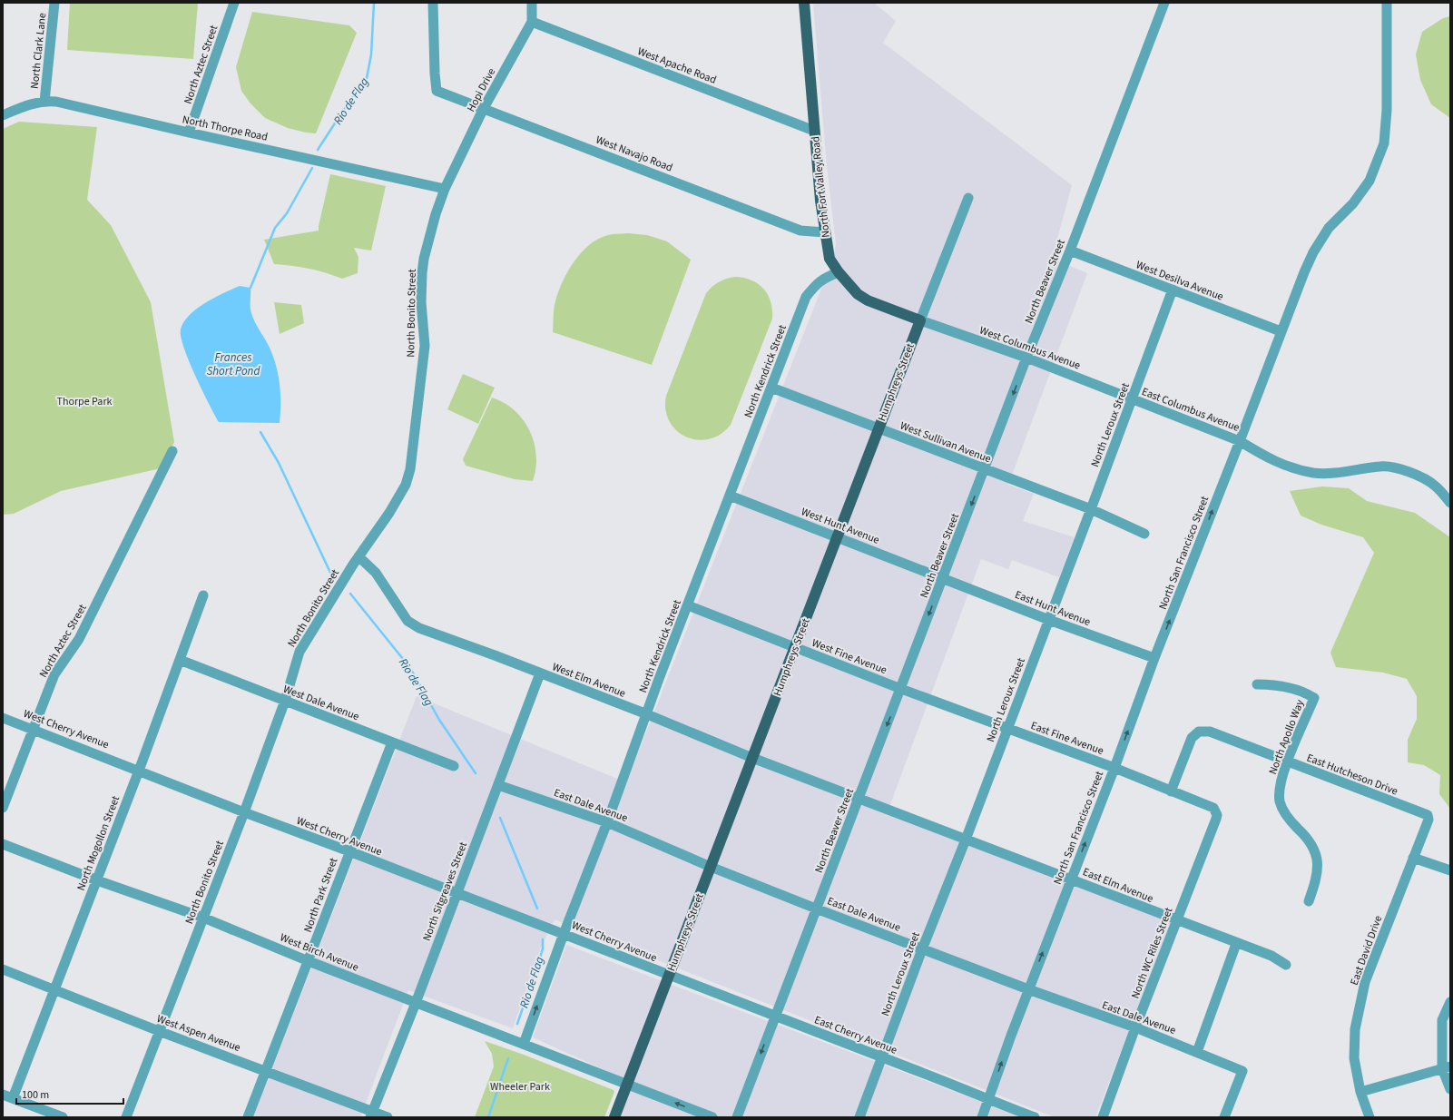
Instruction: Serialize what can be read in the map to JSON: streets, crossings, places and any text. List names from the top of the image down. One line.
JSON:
{"streets":{"main road":["North Fort Valley Road","Humphreys Street"],"street":["North Clark Lane","North Aztec Street","West Apache Road","Hopi Drive","North Thorpe Road","West Navajo Road","West Desilva Avenue","North Beaver Street","North Bonito Street","West Columbus Avenue","North Kendrick Street","East Columbus Avenue","North Leroux Street","West Sullivan Avenue","West Hunt Avenue","North San Francisco Street","East Hunt Avenue","West Fine Avenue","West Elm Avenue","West Dale Avenue","West Cherry Avenue","North Apollo Way","East Fine Avenue","East Hutcheson Drive","East Dale Avenue","North Mogollon Street","East Elm Avenue","North Sitgreaves Street","North Park Street","East David Drive","West Birch Avenue","North WC Riles Street","West Aspen Avenue","East Cherry Avenue"]},"crossings":[["North Clark Lane","North Thorpe Road"],["North Aztec Street","North Thorpe Road"],["North Aztec Street","West Cherry Avenue"],["West Apache Road","Hopi Drive"],["West Apache Road","North Fort Valley Road"],["Hopi Drive","North Thorpe Road"],["Hopi Drive","West Navajo Road"],["Hopi Drive","North Bonito Street"],["North Thorpe Road","North Bonito Street"],["West Navajo Road","North Fort Valley Road"],["North Fort Valley Road","West Columbus Avenue"],["North Fort Valley Road","North Kendrick Street"],["North Fort Valley Road","Humphreys Street"],["West Desilva Avenue","North Beaver Street"],["West Desilva Avenue","North Leroux Street"],["West Desilva Avenue","North San Francisco Street"],["North Beaver Street","West Columbus Avenue"],["North Beaver Street","West Sullivan Avenue"],["North Beaver Street","West Hunt Avenue"],["North Beaver Street","East Hunt Avenue"],["North Beaver Street","West Fine Avenue"],["North Beaver Street","West Elm Avenue"],["North Beaver Street","East Fine Avenue"],["North Beaver Street","East Dale Avenue"],["North Beaver Street","East Elm Avenue"],["North Beaver Street","East Cherry Avenue"],["North Bonito Street","West Elm Avenue"],["North Bonito Street","West Dale Avenue"],["North Bonito Street","West Cherry Avenue"],["North Bonito Street","West Birch Avenue"],["North Bonito Street","West Aspen Avenue"],["West Columbus Avenue","Humphreys Street"],["West Columbus Avenue","East Columbus Avenue"],["West Columbus Avenue","North Leroux Street"],["North Kendrick Street","West Sullivan Avenue"],["North Kendrick Street","West Hunt Avenue"],["North Kendrick Street","West Fine Avenue"],["North Kendrick Street","West Elm Avenue"],["North Kendrick Street","West Cherry Avenue"],["North Kendrick Street","East Dale Avenue"],["North Kendrick Street","West Birch Avenue"],["Humphreys Street","West Sullivan Avenue"],["Humphreys Street","West Hunt Avenue"],["Humphreys Street","West Fine Avenue"],["Humphreys Street","West Elm Avenue"],["Humphreys Street","West Cherry Avenue"],["Humphreys Street","East Dale Avenue"],["Humphreys Street","West Birch Avenue"],["Humphreys Street","East Cherry Avenue"],["East Columbus Avenue","North Leroux Street"],["East Columbus Avenue","North San Francisco Street"],["North Leroux Street","West Sullivan Avenue"],["North Leroux Street","East Hunt Avenue"],["North Leroux Street","East Fine Avenue"],["North Leroux Street","East Dale Avenue"],["North Leroux Street","East Elm Avenue"],["North Leroux Street","East Cherry Avenue"],["West Hunt Avenue","East Hunt Avenue"],["North San Francisco Street","East Hunt Avenue"],["North San Francisco Street","East Fine Avenue"],["North San Francisco Street","East Dale Avenue"],["North San Francisco Street","East Elm Avenue"],["North San Francisco Street","East Cherry Avenue"],["West Fine Avenue","East Fine Avenue"],["West Elm Avenue","East Elm Avenue"],["West Elm Avenue","North Sitgreaves Street"],["West Dale Avenue","North Mogollon Street"],["West Dale Avenue","North Park Street"],["West Cherry Avenue","North Mogollon Street"],["West Cherry Avenue","North Sitgreaves Street"],["West Cherry Avenue","North Park Street"],["West Cherry Avenue","East Cherry Avenue"],["North Apollo Way","East Hutcheson Drive"],["East Fine Avenue","East Hutcheson Drive"],["East Fine Avenue","North WC Riles Street"],["East Hutcheson Drive","East David Drive"],["East Dale Avenue","North Sitgreaves Street"],["East Dale Avenue","North WC Riles Street"],["North Mogollon Street","West Birch Avenue"],["North Mogollon Street","West Aspen Avenue"],["East Elm Avenue","North WC Riles Street"],["North Sitgreaves Street","West Birch Avenue"],["North Sitgreaves Street","West Aspen Avenue"],["North Park Street","West Birch Avenue"],["North Park Street","West Aspen Avenue"]],"one_way":["North Beaver Street","North San Francisco Street"],"water":["Rio de Flag","Frances Short Pond"],"parks":["Thorpe Park","Wheeler Park"],"scale_bar":"100 m"}
